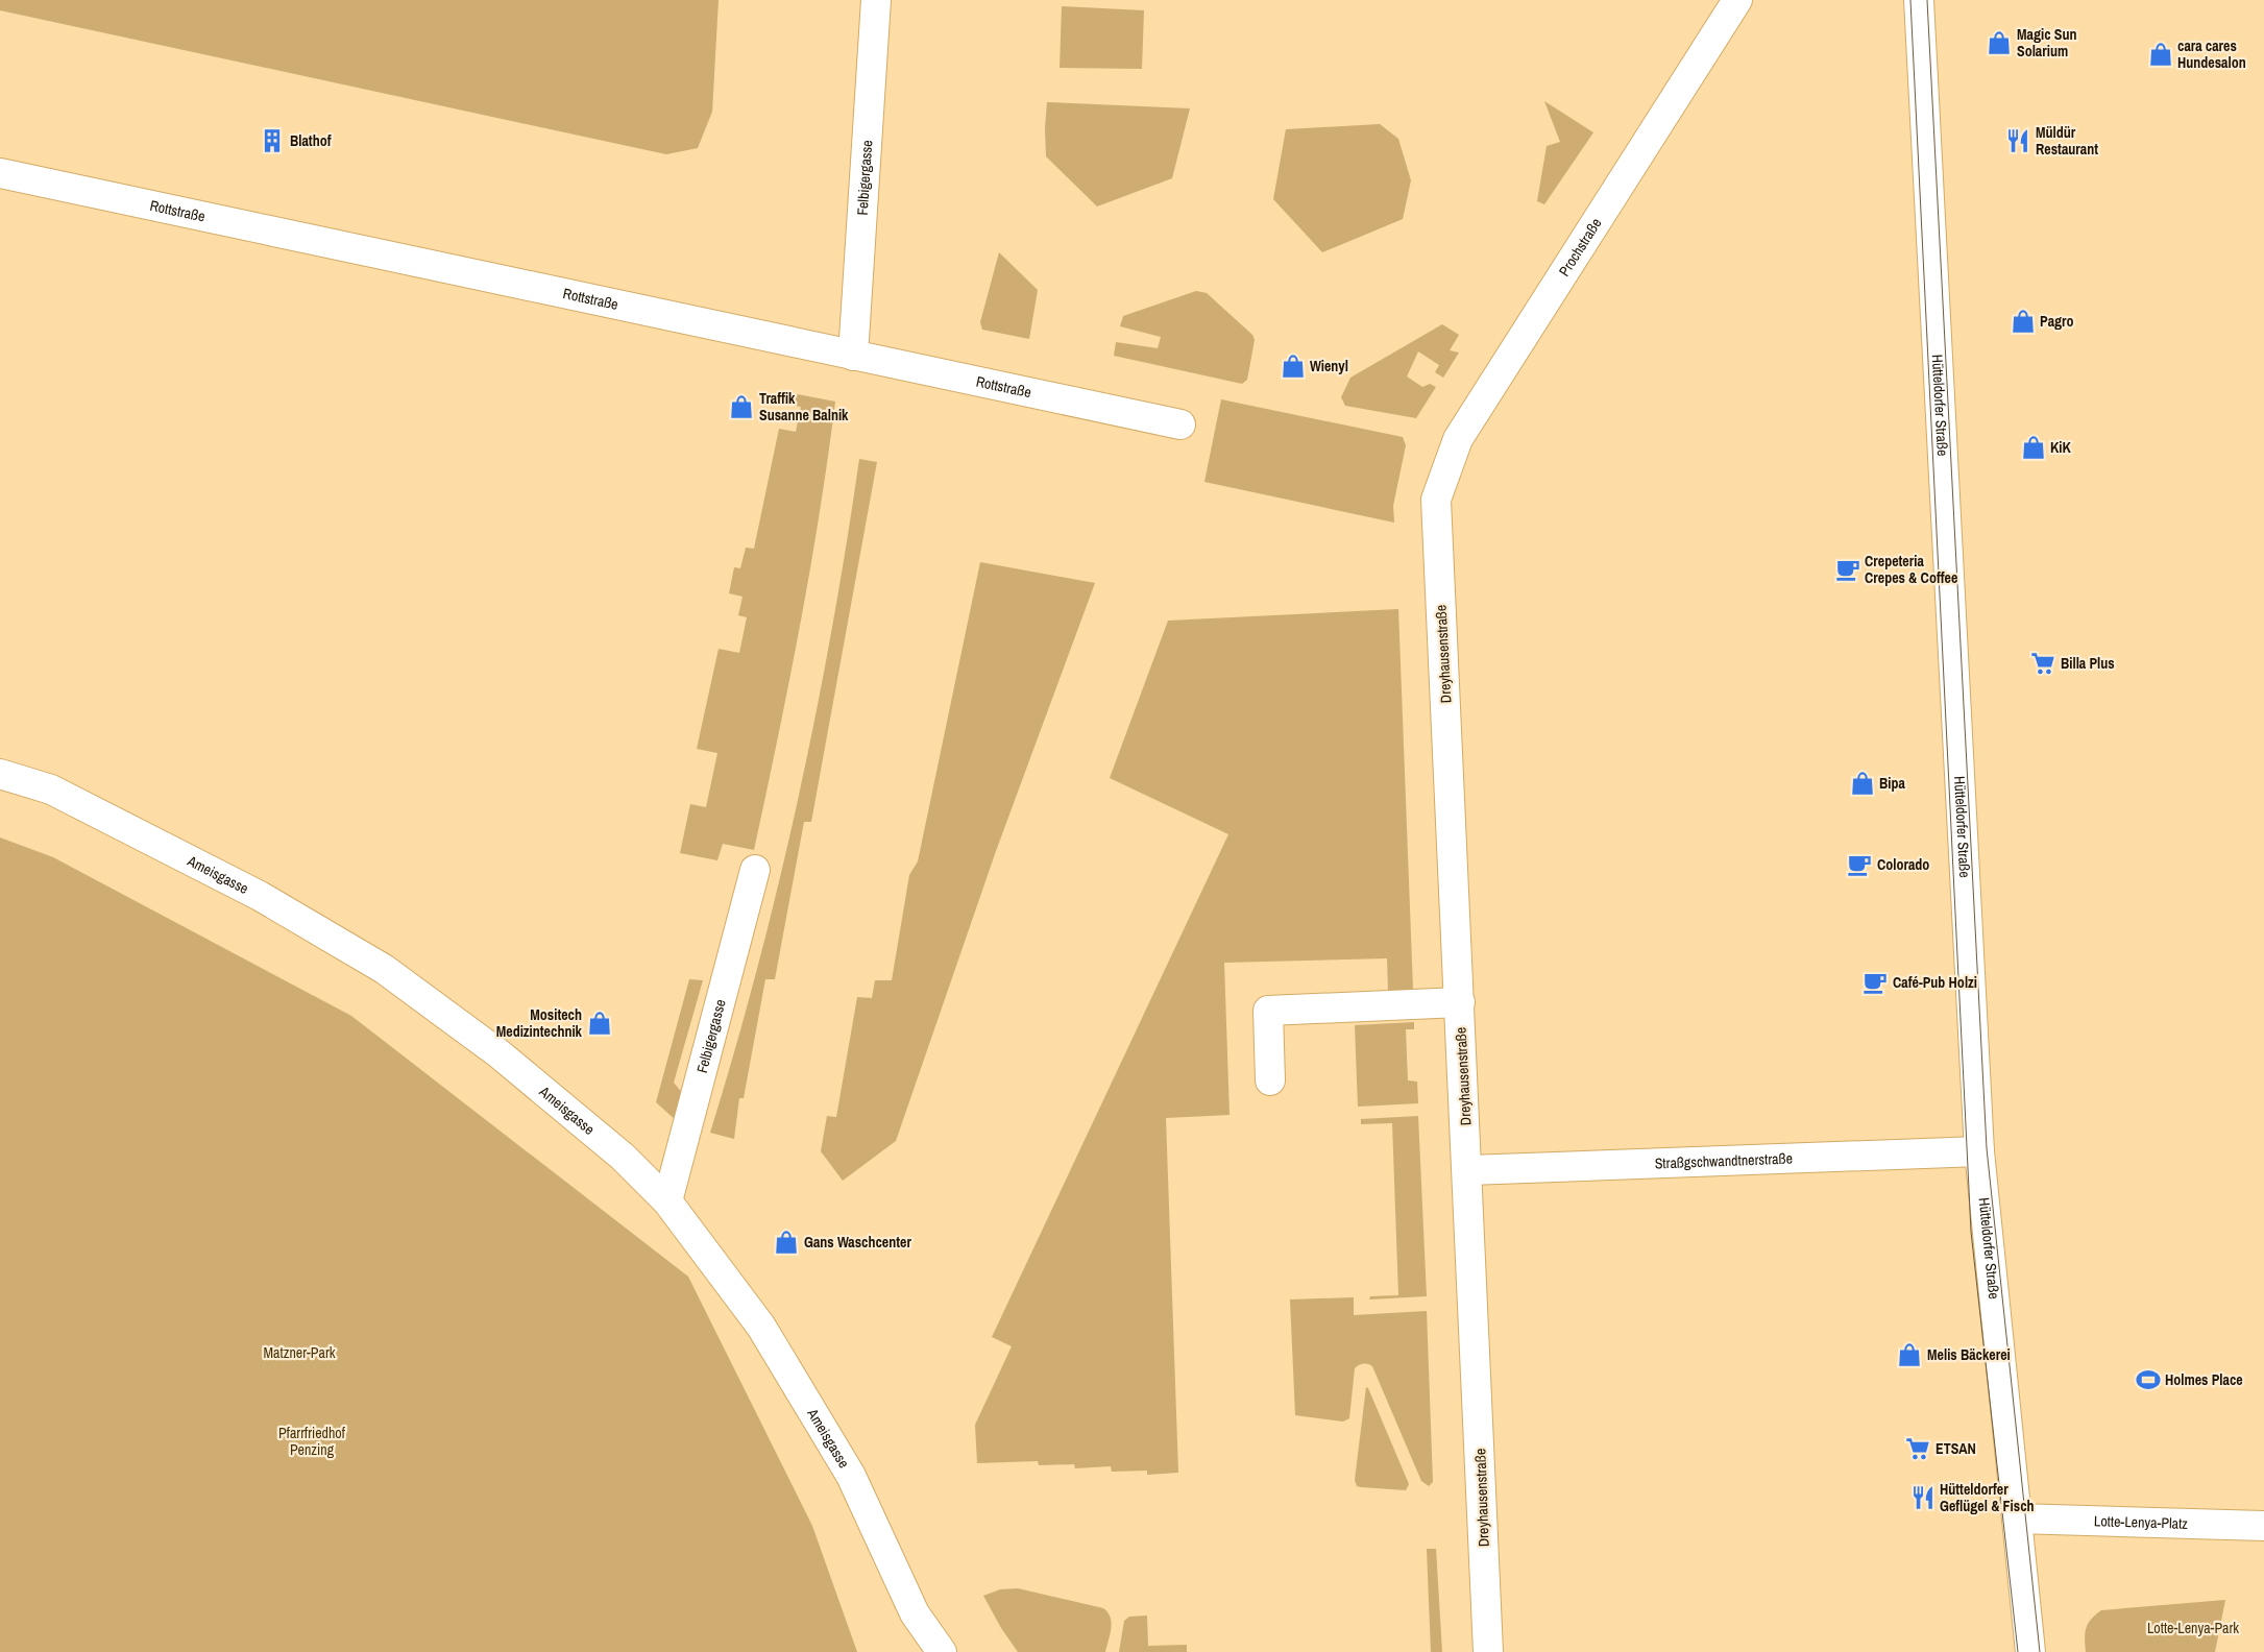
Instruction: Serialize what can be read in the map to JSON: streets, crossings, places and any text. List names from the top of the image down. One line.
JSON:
{"streets":{"street":["Felbigergasse","Rottstraße","Prochstraße","Hütteldorfer Straße","Dreyhausenstraße","Ameisgasse","Straßgschwandtnerstraße","Lotte-Lenya-Platz"]},"crossings":[["Felbigergasse","Rottstraße"],["Felbigergasse","Ameisgasse"],["Prochstraße","Dreyhausenstraße"],["Hütteldorfer Straße","Straßgschwandtnerstraße"],["Hütteldorfer Straße","Lotte-Lenya-Platz"],["Dreyhausenstraße","Straßgschwandtnerstraße"]],"parks":["Matzner-Park","Pfarrfriedhof Penzing","Lotte-Lenya-Park"],"places":{"shop":["Magic Sun Solarium","cara cares Hundesalon","Pagro","Wienyl","Traffik Susanne Balnik","KiK","Bipa","Mositech Medizintechnik","Gans Waschcenter","Melis Bäckerei"],"building":["Blathof"],"restaurant":["Müldür Restaurant","Hütteldorfer Geflügel & Fisch"],"cafe":["Crepeteria Crepes & Coffee","Colorado","Café-Pub Holzi"],"supermarket":["Billa Plus","ETSAN"],"sports":["Holmes Place"]}}
